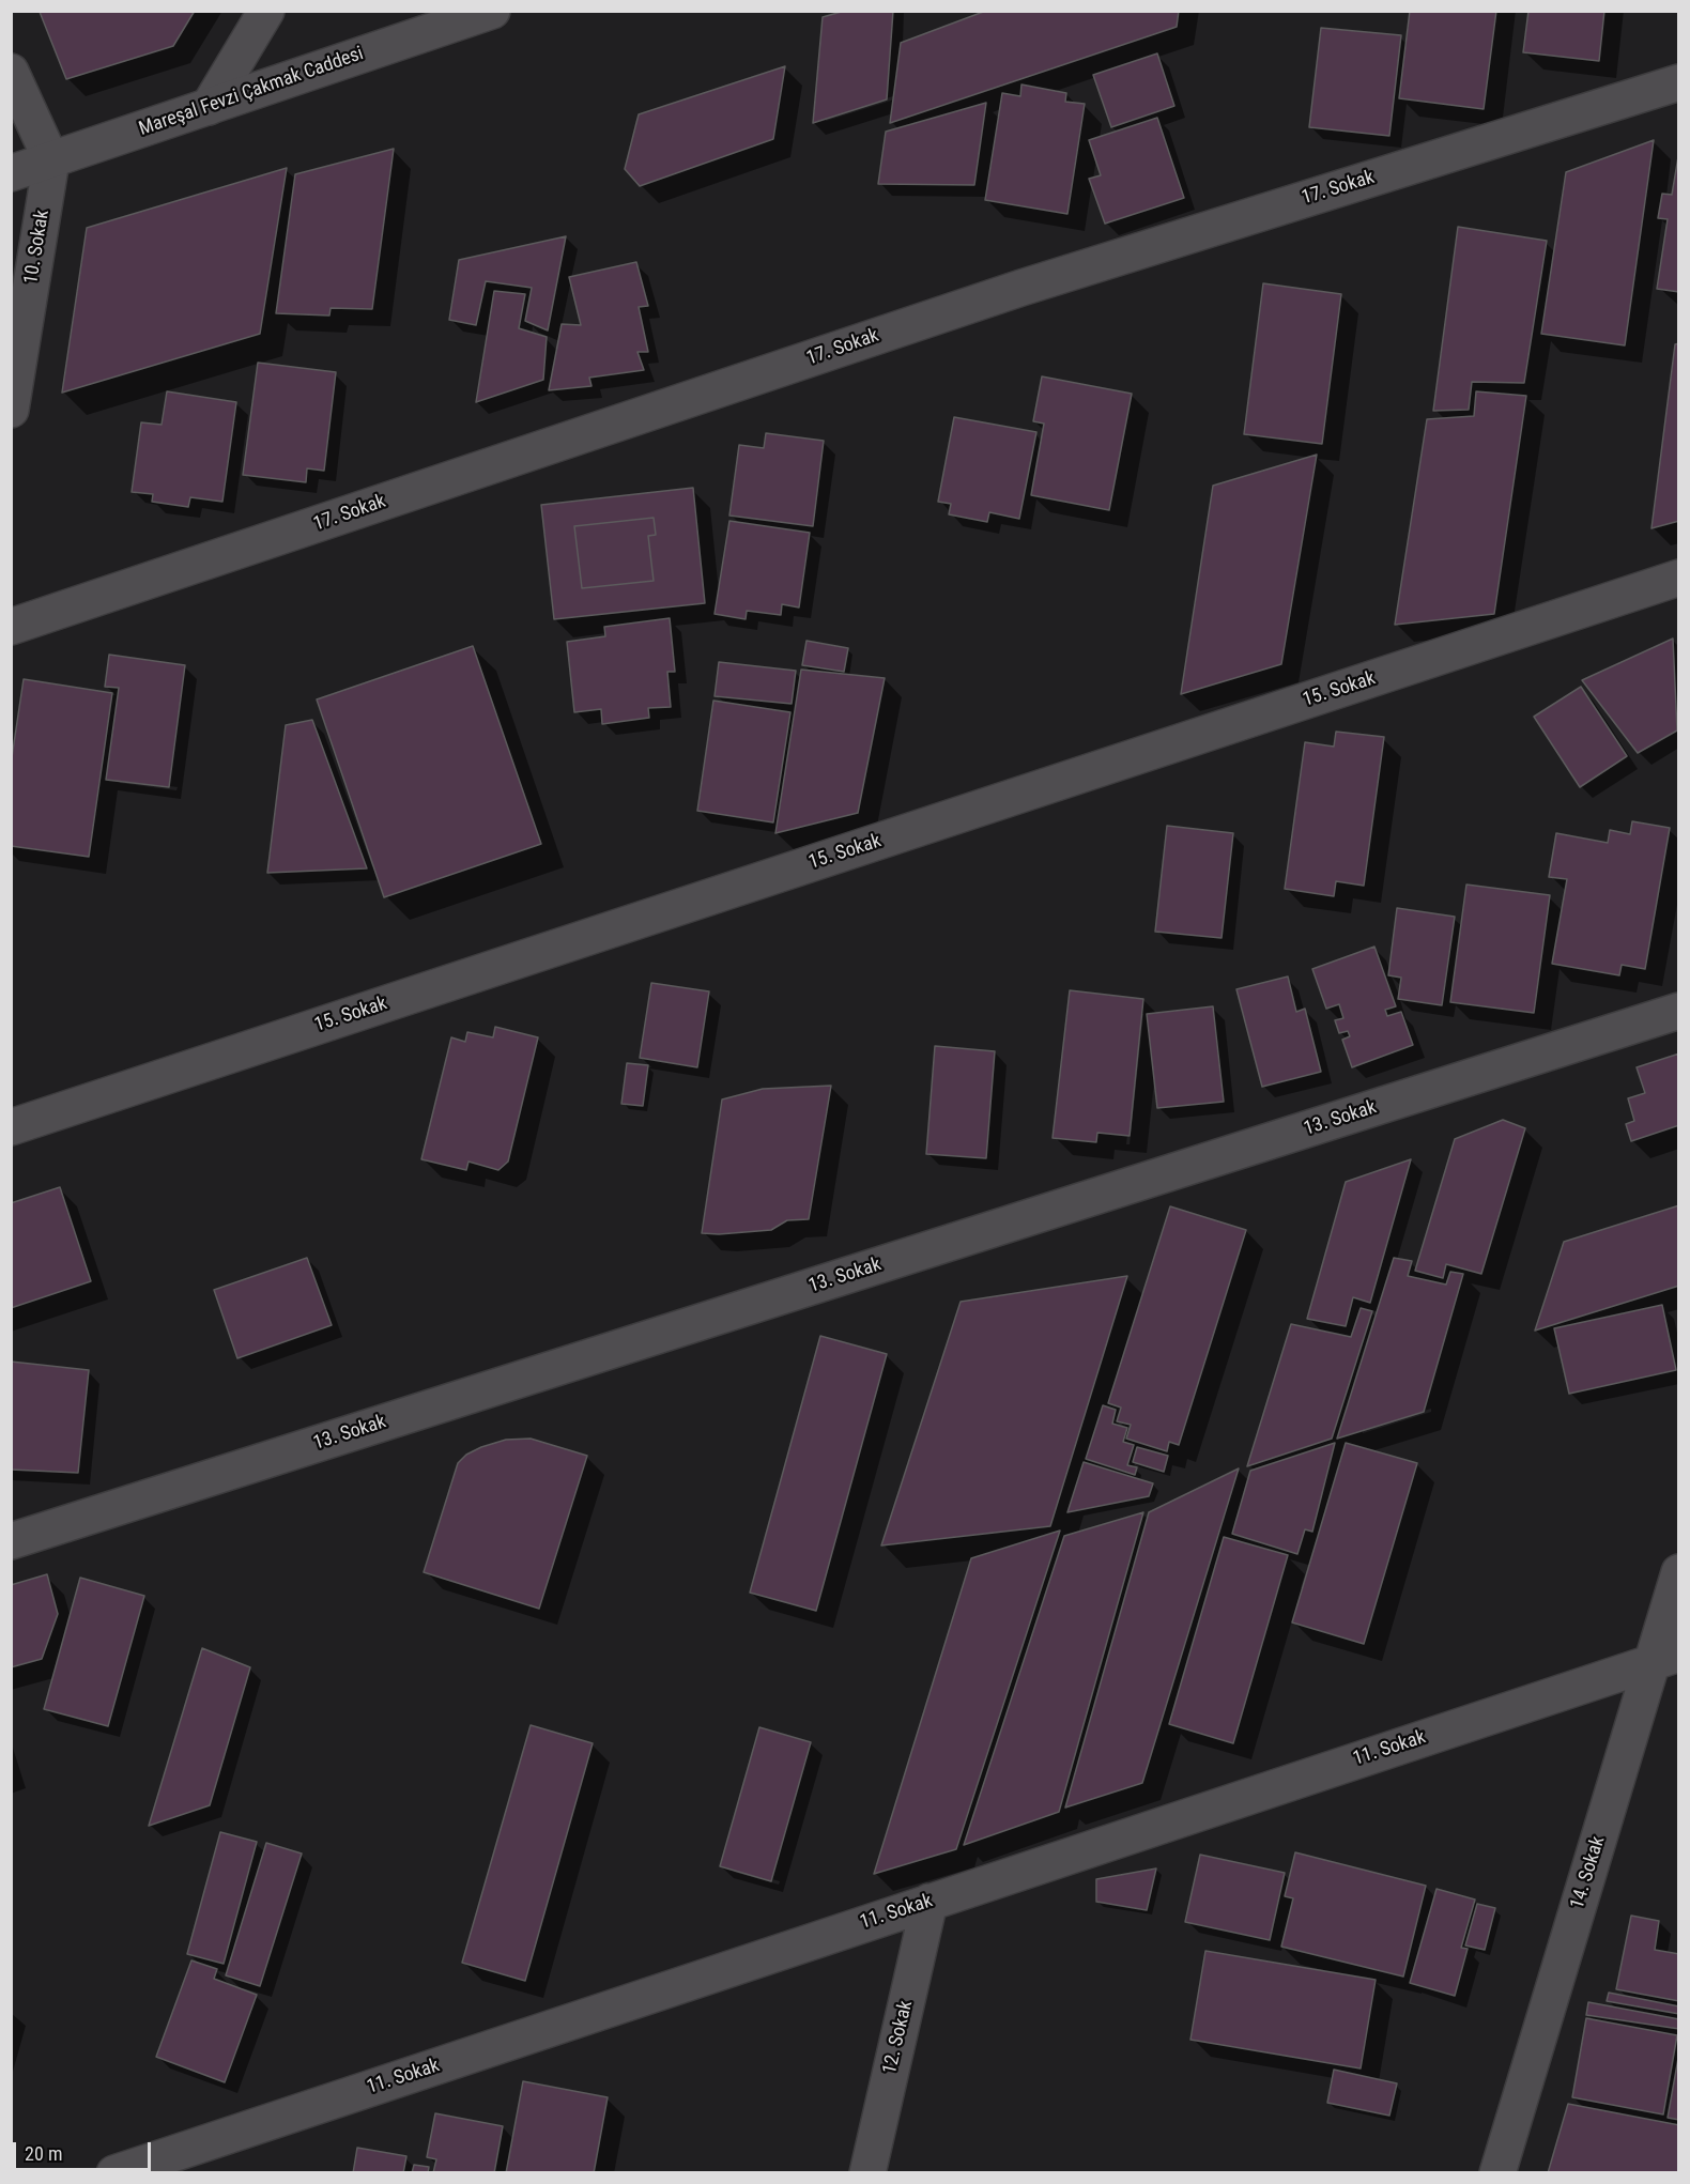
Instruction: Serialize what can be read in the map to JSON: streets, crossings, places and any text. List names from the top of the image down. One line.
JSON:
{"streets":{"street":["Mareşal Fevzi Çakmak Caddesi","17. Sokak","10. Sokak","15. Sokak","13. Sokak","11. Sokak","14. Sokak","12. Sokak"]},"crossings":[["Mareşal Fevzi Çakmak Caddesi","10. Sokak"],["11. Sokak","14. Sokak"],["11. Sokak","12. Sokak"]],"scale_bar":"20 m"}
